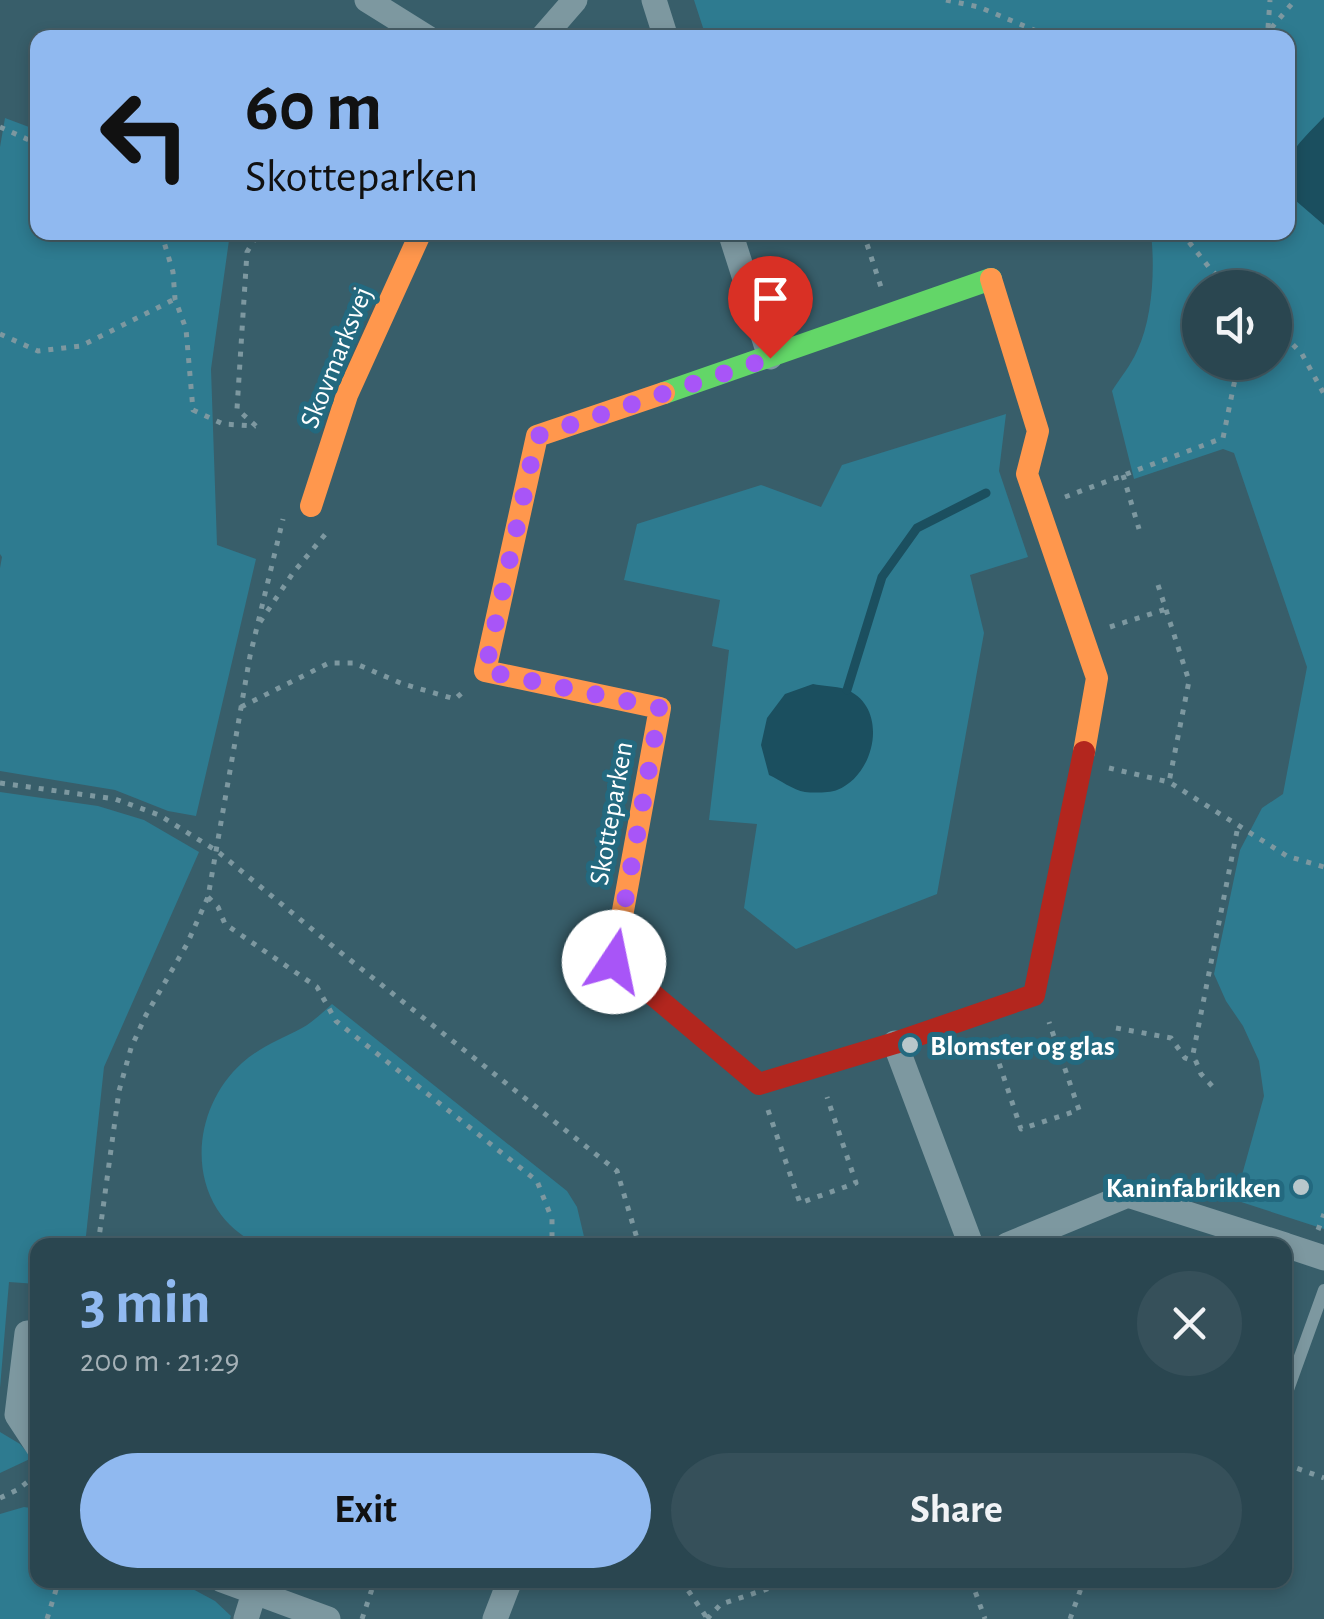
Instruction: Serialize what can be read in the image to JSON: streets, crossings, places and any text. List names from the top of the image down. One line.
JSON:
{"streets":{"street":["Skovmarksvej","Skotteparken"]},"places":["Blomster og glas","Kaninfabrikken"],"page":{"turn":["60 m","Skotteparken"],"heading":["3 min","200 m · 21:29"],"buttons":["Exit","Share"]}}
